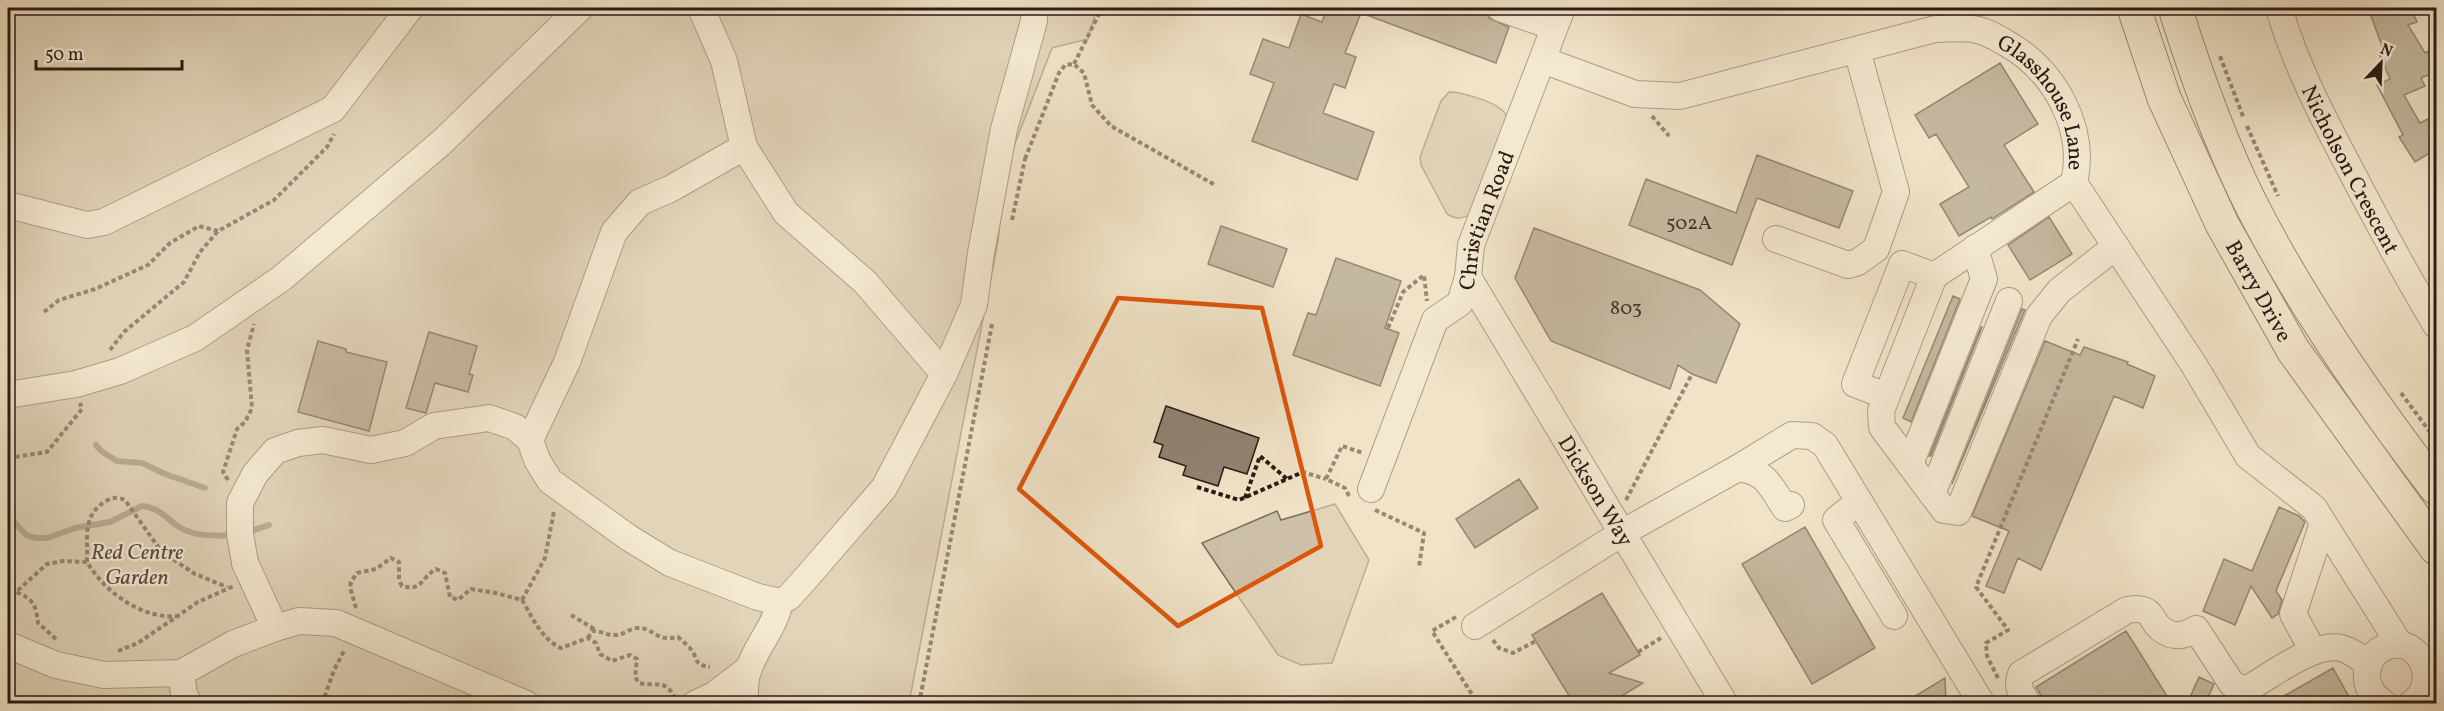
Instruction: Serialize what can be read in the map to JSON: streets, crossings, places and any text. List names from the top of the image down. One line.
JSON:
{"streets":{"main road":["Barry Drive"],"street":["Glasshouse Lane","Nicholson Crescent","Christian Road","Dickson Way"]},"crossings":[["Glasshouse Lane","Christian Road"],["Christian Road","Dickson Way"]],"parks":["Red Centre Garden"],"house_numbers":["502A","803"],"scale_bar":"50 m","north":"top right"}
